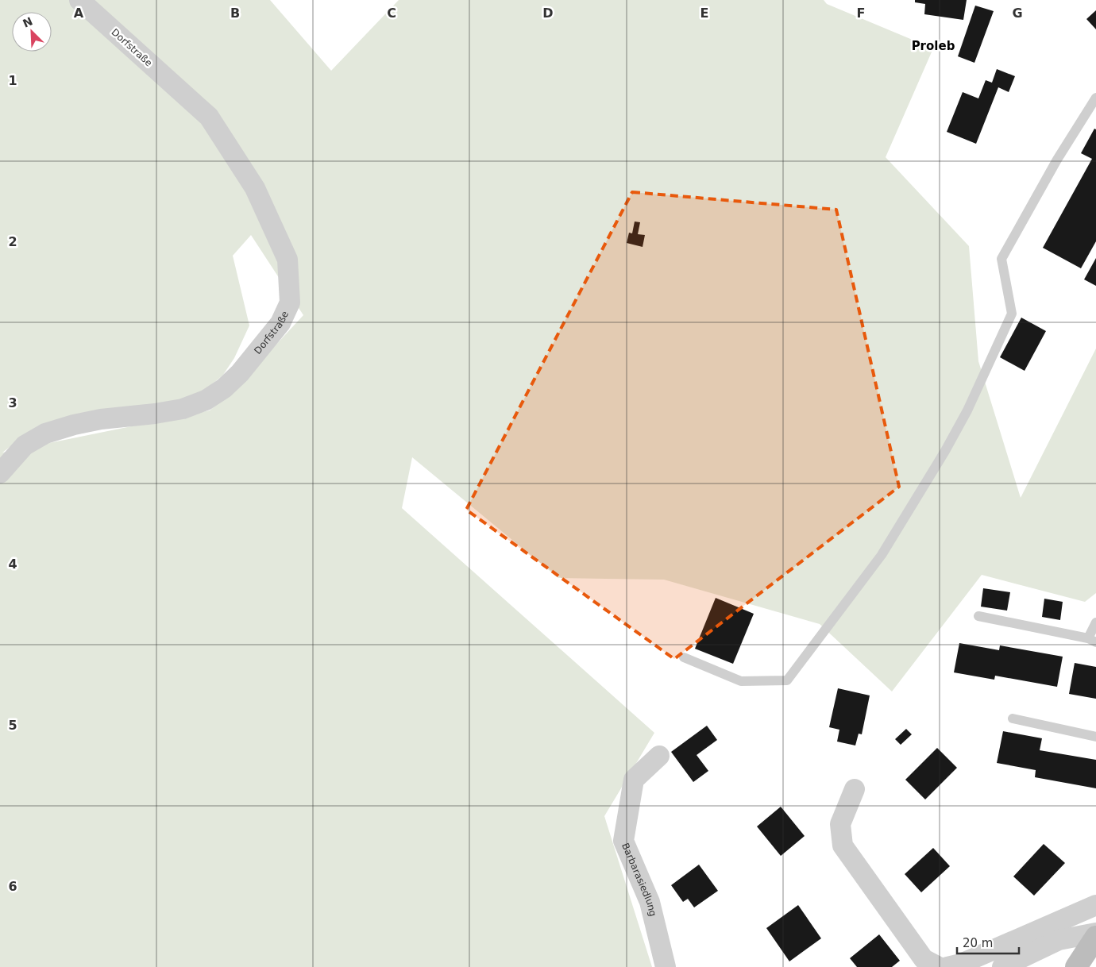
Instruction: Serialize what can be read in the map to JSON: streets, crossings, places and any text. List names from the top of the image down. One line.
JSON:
{"streets":{"street":["Dorfstraße","Barbarasiedlung"]},"districts":["Proleb"],"scale_bar":"20 m","north":"top left","grid":{"columns":["A","B","C","D","E","F","G"],"rows":["1","2","3","4","5","6"]}}
